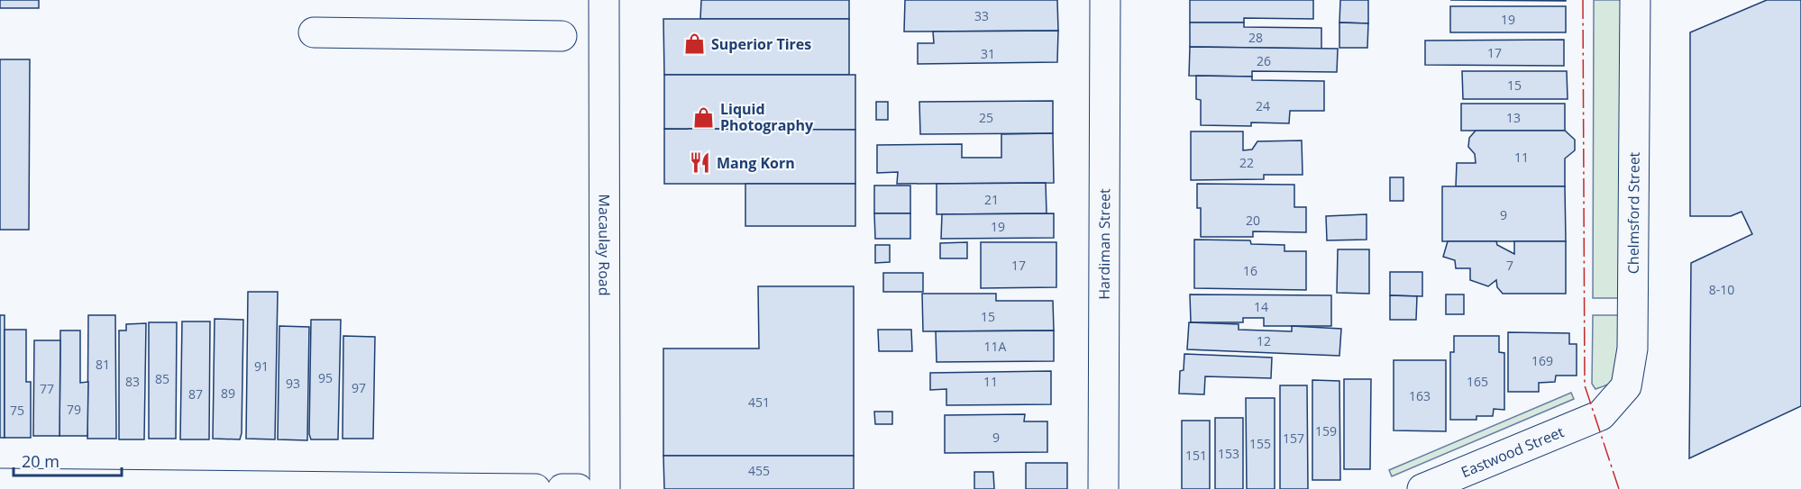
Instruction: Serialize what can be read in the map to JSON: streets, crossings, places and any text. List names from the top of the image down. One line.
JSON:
{"streets":{"street":["Chelmsford Street","Macaulay Road","Hardiman Street","Eastwood Street"]},"crossings":[["Chelmsford Street","Eastwood Street"]],"places":{"shop":["Superior Tires","Liquid Photography"],"restaurant":["Mang Korn"]},"house_numbers":["33","19","28","17","31","26","15","24","25","13","11","22","21","9","20","19","17","7","16","8-10","14","15","12","11A","169","81","91","95","85","83","11","165","93","97","77","89","87","163","451","79","75","159","9","157","155","153","151","455"],"scale_bar":"20 m"}
